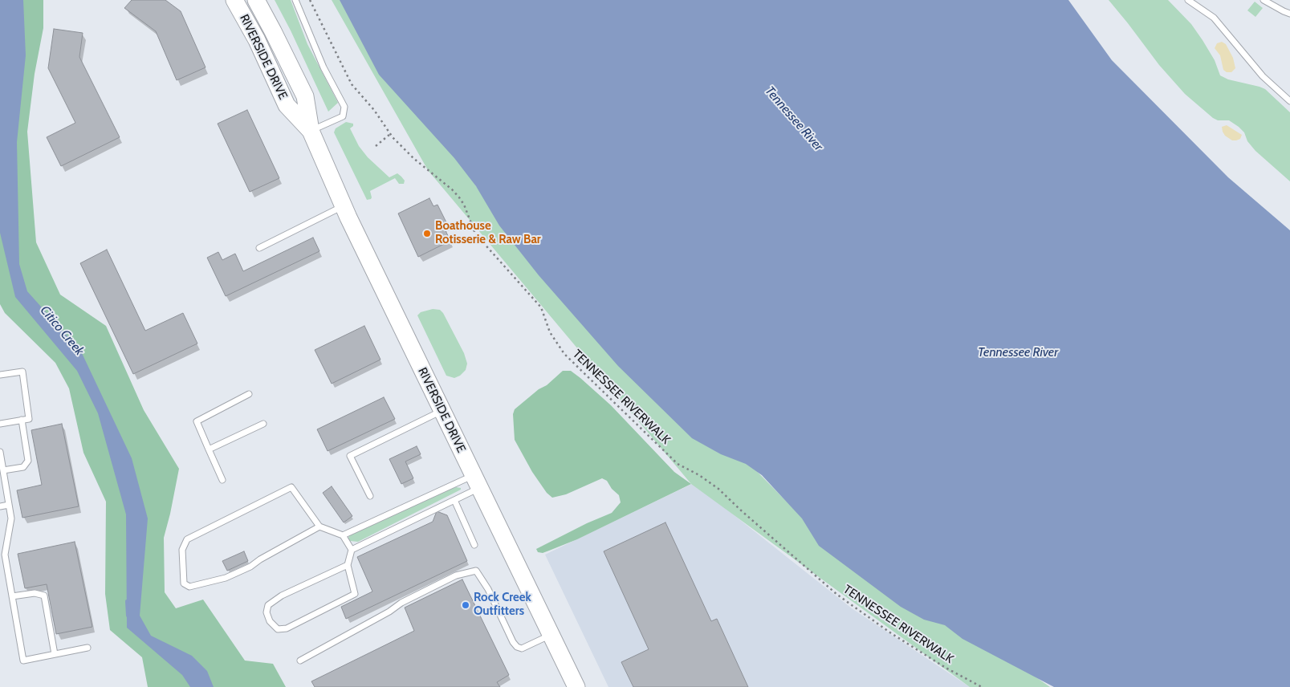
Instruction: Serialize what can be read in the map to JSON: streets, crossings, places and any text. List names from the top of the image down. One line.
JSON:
{"streets":{"main road":["RIVERSIDE DRIVE"],"path":["TENNESSEE RIVERWALK"]},"water":["Tennessee River","Citico Creek"],"places":["Boathouse Rotisserie & Raw Bar","Rock Creek Outfitters"]}
